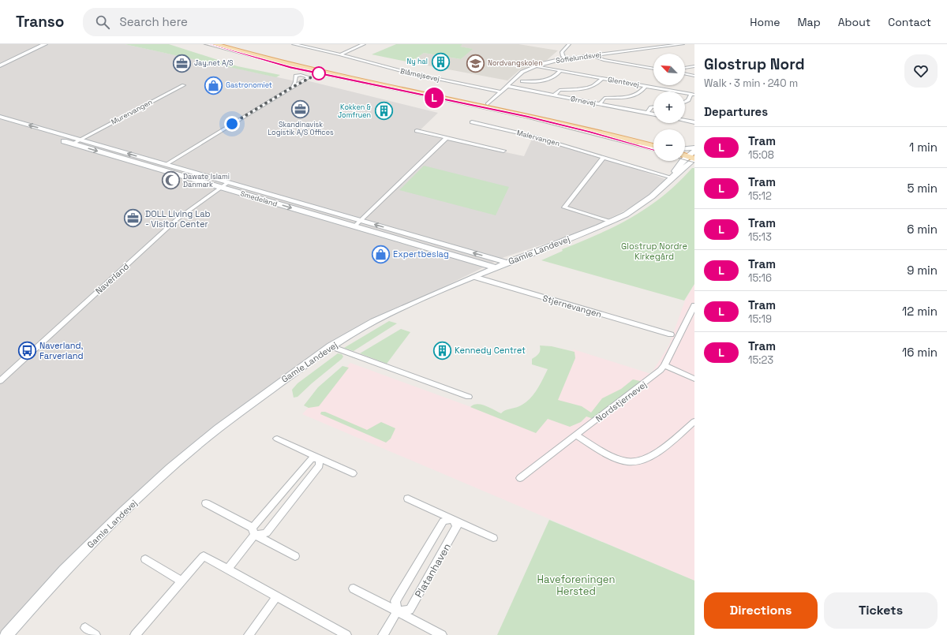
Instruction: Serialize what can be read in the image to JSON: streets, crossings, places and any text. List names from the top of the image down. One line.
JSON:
{"streets":{"street":["Sofielundsvej","Blåmejsevej","Glentevej","Ørnevej","Murervangen","Malervangen","Smedeland","Gamle Landevej","Naverland","Stjernevangen","Nordstjernevej","Platanhaven"]},"crossings":[["Sofielundsvej","Blåmejsevej"],["Sofielundsvej","Glentevej"],["Sofielundsvej","Ørnevej"],["Glentevej","Ørnevej"],["Murervangen","Smedeland"],["Malervangen","Gamle Landevej"],["Smedeland","Gamle Landevej"],["Smedeland","Naverland"],["Gamle Landevej","Stjernevangen"]],"parks":["Glostrup Nordre Kirkegård","Haveforeningen Hersted"],"places":{"building":["Ny hal","Kokken & Jomfruen","Kennedy Centret"],"office":["Jay.net A/S","Skandinavisk Logistik A/S Offices","DOLL Living Lab - Visitor Center"],"school or university":["Nordvangskolen"],"shop":["Gastronomiet","Expertbeslag"],"mosque":["Dawate Islami Danmark"],"bus stop":["Naverland, Farverland"]},"lines":["tram line L"],"north":"top left","page":{"header":"Transo","search":"Search here","nav":["Home","Map","About","Contact"],"on_map":"L","heading":[["Glostrup Nord","Walk · 3 min · 240 m"],"Departures"],"map_buttons":["+","−"],"list":[{"mark":"L","name":"Tram","note":"15:08","value":"1 min"},{"mark":"L","name":"Tram","note":"15:12","value":"5 min"},{"mark":"L","name":"Tram","note":"15:13","value":"6 min"},{"mark":"L","name":"Tram","note":"15:16","value":"9 min"},{"mark":"L","name":"Tram","note":"15:19","value":"12 min"},{"mark":"L","name":"Tram","note":"15:23","value":"16 min"}],"buttons":["Directions","Tickets"]}}
